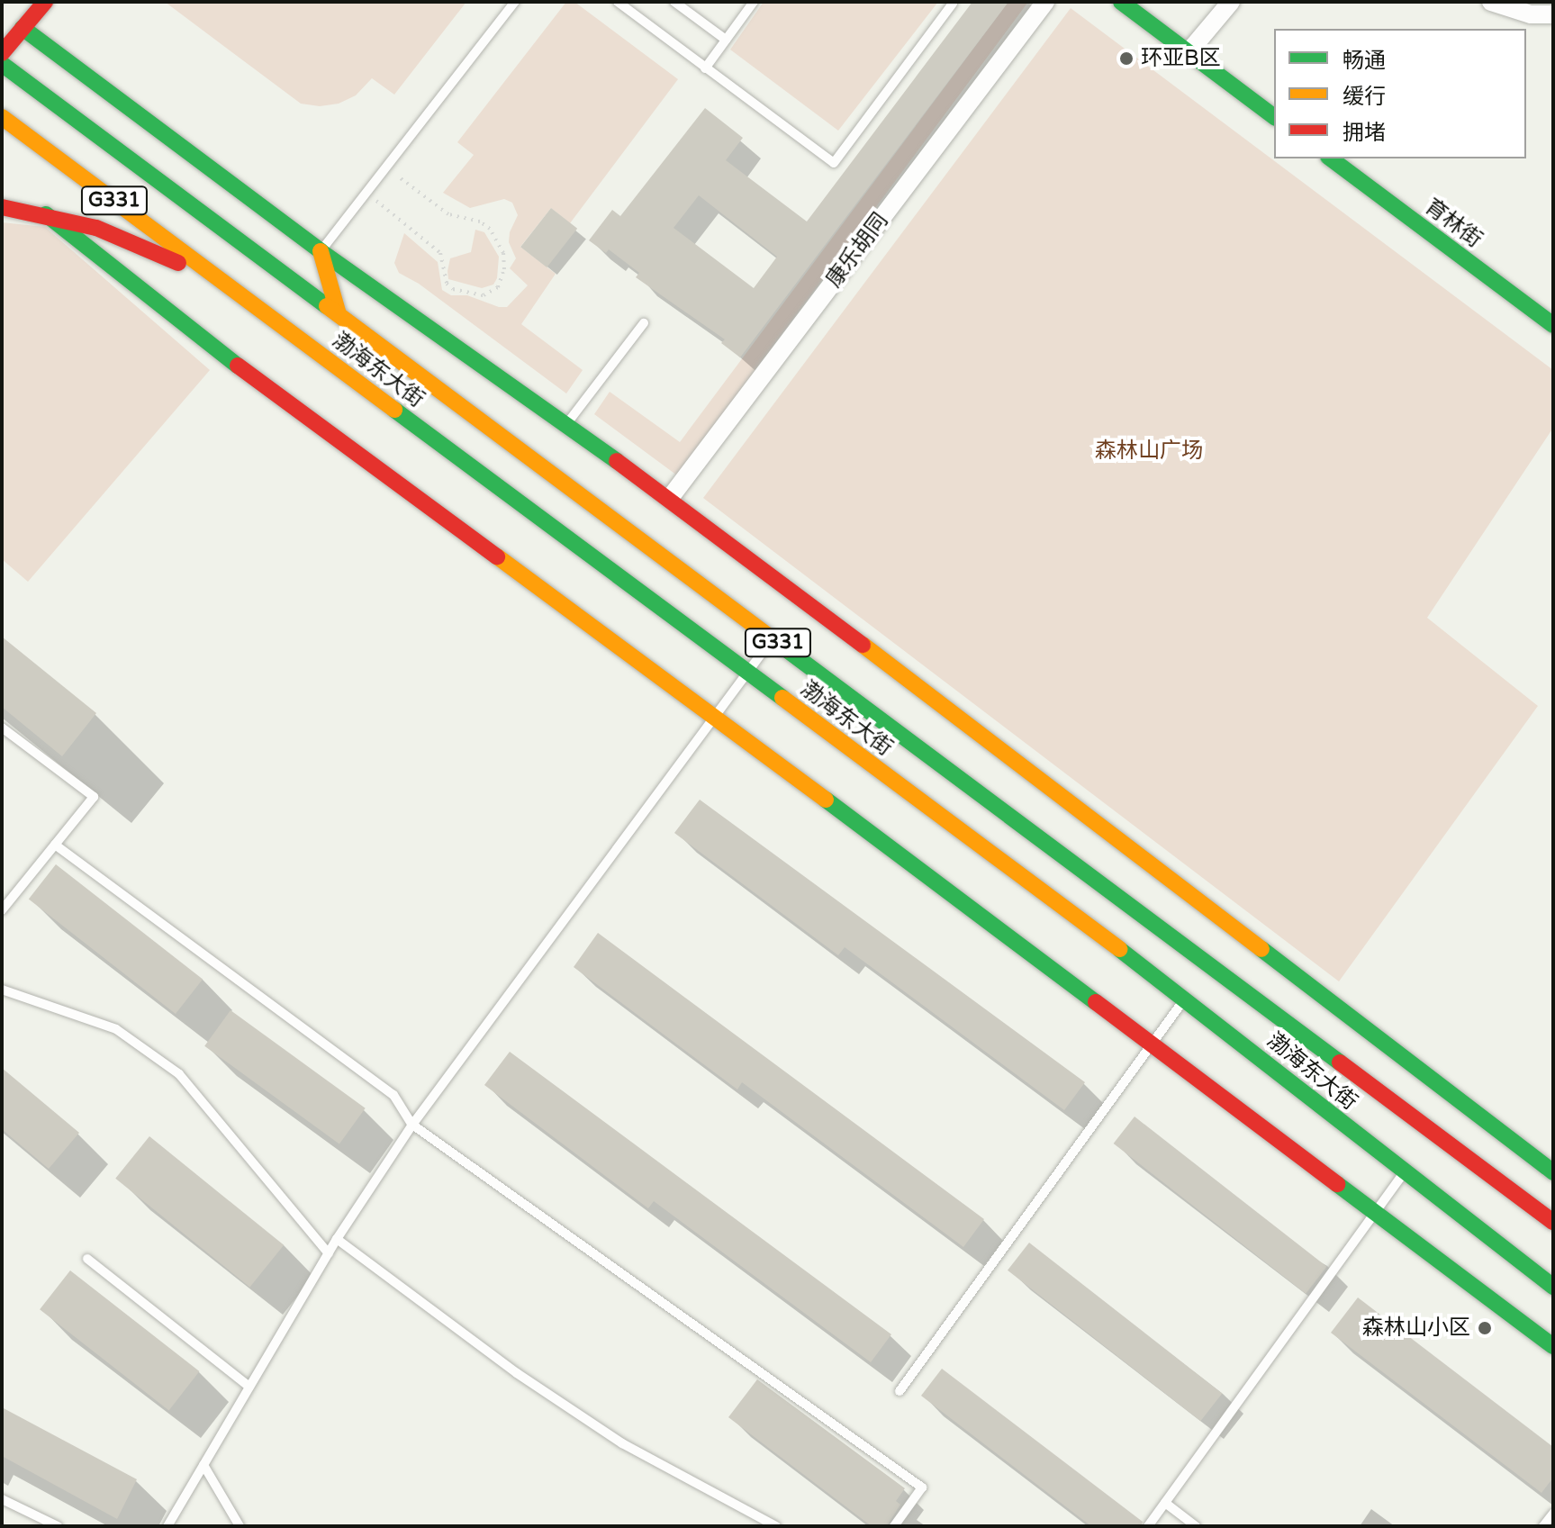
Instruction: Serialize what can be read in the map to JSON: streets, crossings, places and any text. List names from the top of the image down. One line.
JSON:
{"streets":{"main road":["G331","育林街","渤海东大街"],"street":["康乐胡同"]},"parks":["森林山广场"],"places":["环亚B区","森林山小区"],"legend":["畅通","缓行","拥堵"]}
